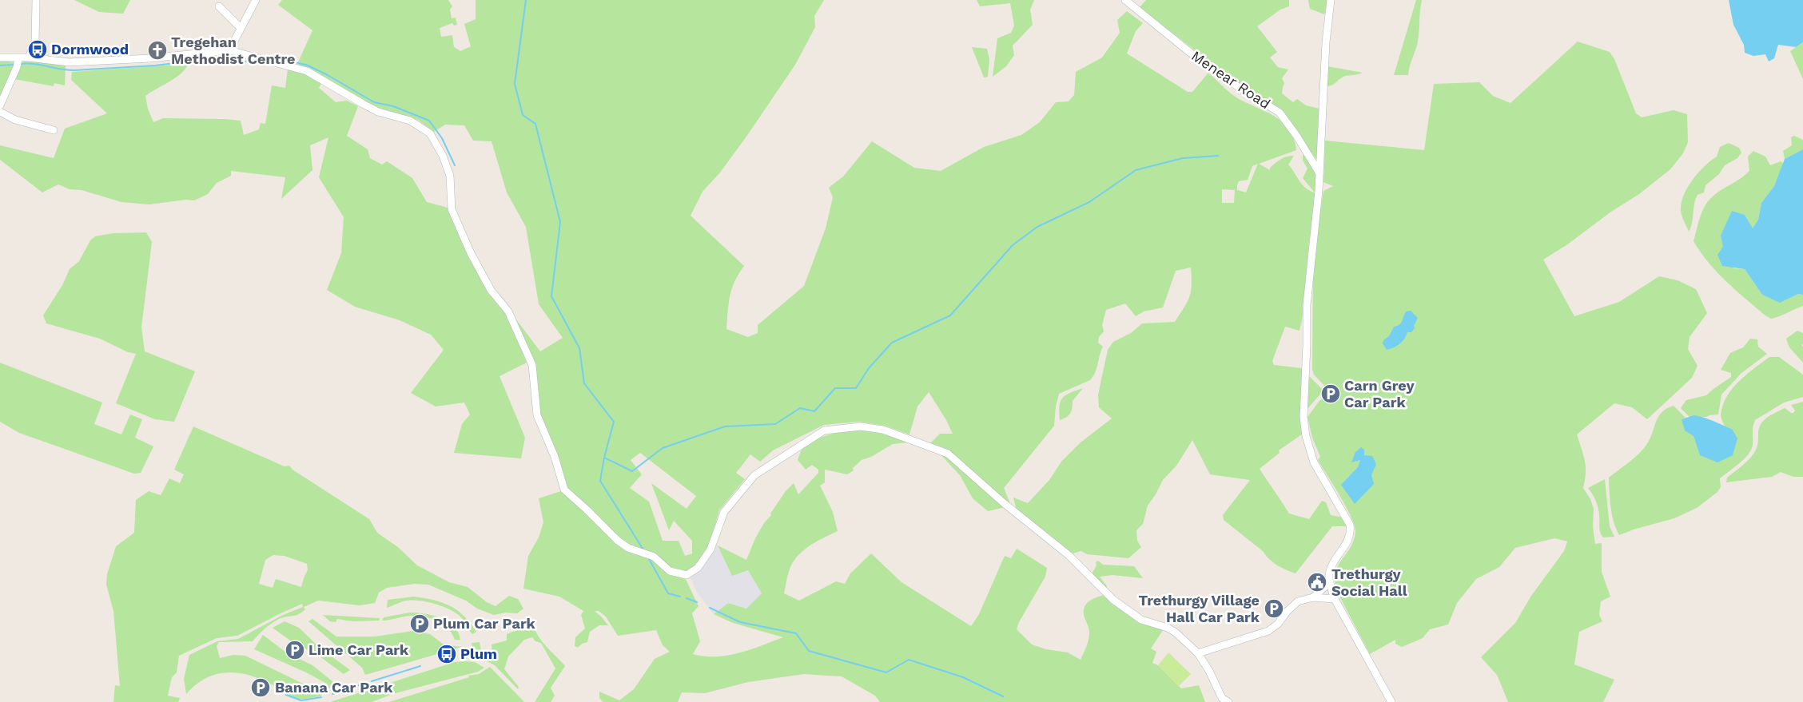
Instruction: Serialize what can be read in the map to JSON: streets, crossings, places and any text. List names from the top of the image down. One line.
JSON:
{"streets":{"street":["Menear Road"]},"places":{"bus stop":["Dormwood","Plum"],"church":["Tregehan Methodist Centre"],"parking":["Carn Grey Car Park","Trethurgy Village Hall Car Park","Plum Car Park","Lime Car Park","Banana Car Park"],"public building":["Trethurgy Social Hall"]}}
